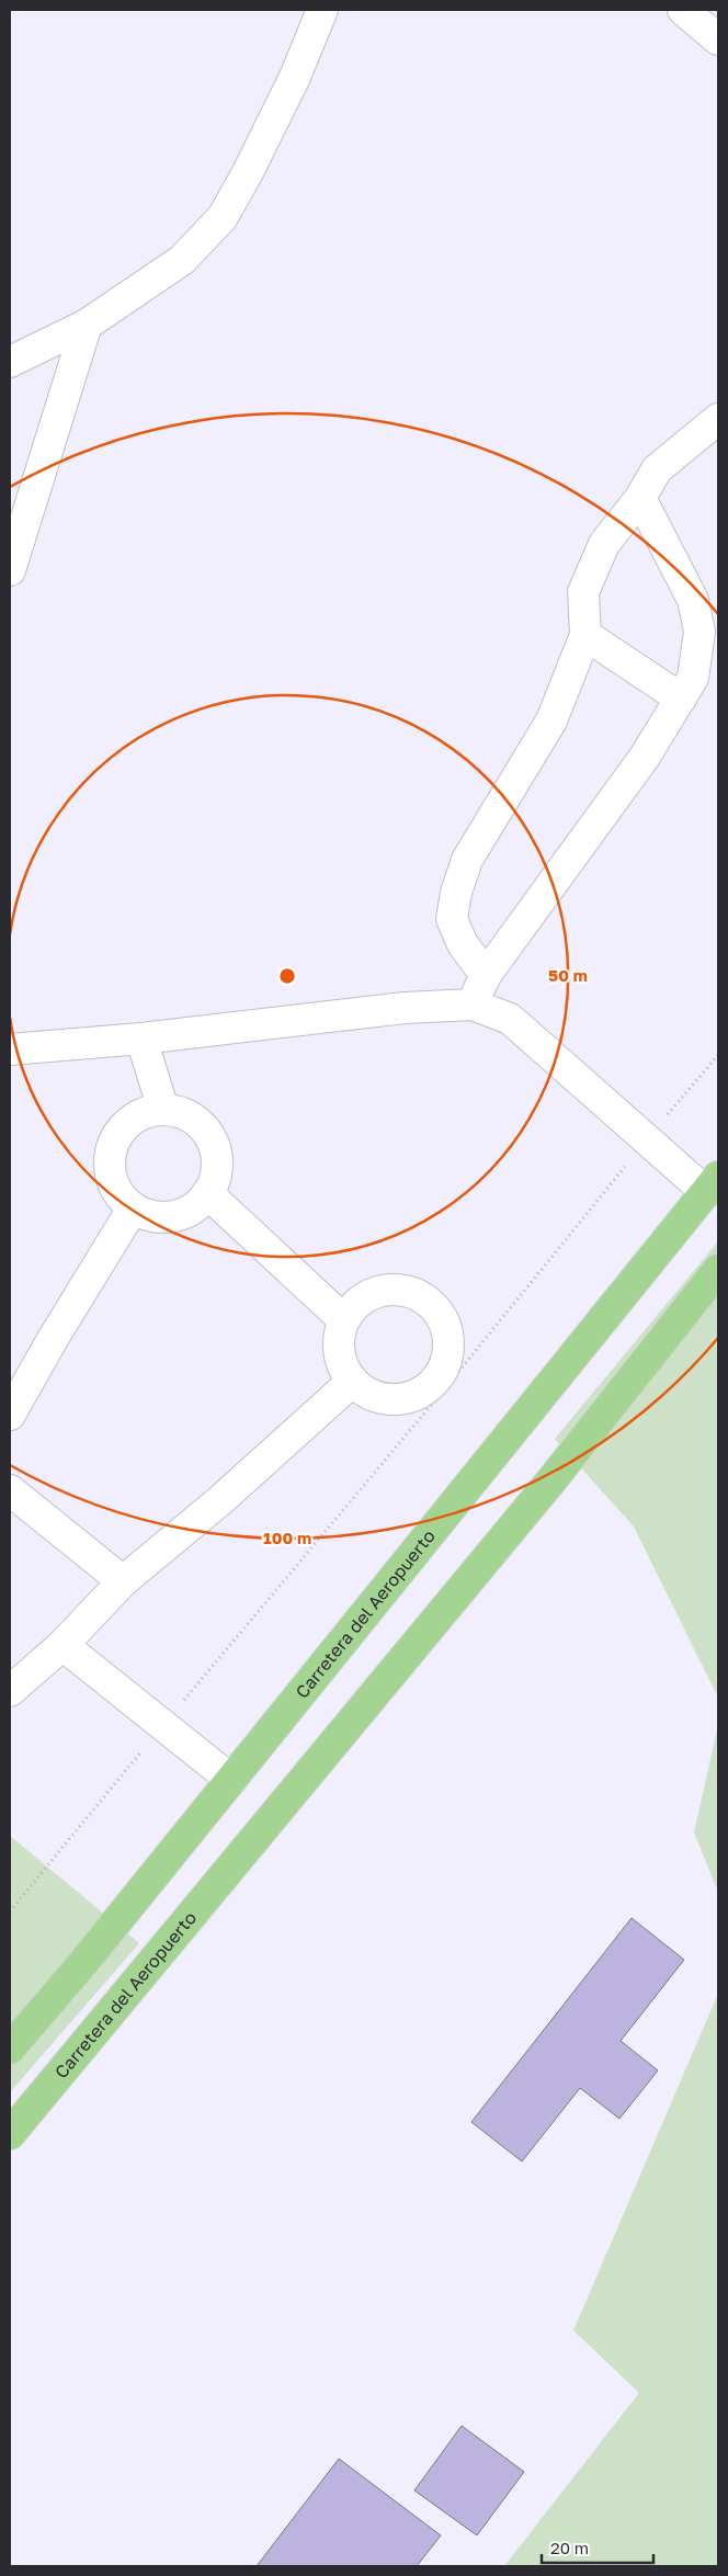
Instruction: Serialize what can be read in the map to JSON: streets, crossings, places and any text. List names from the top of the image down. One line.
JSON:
{"streets":{"main road":["Carretera del Aeropuerto"]},"scale_bar":"20 m","rings":["50 m","100 m"]}
